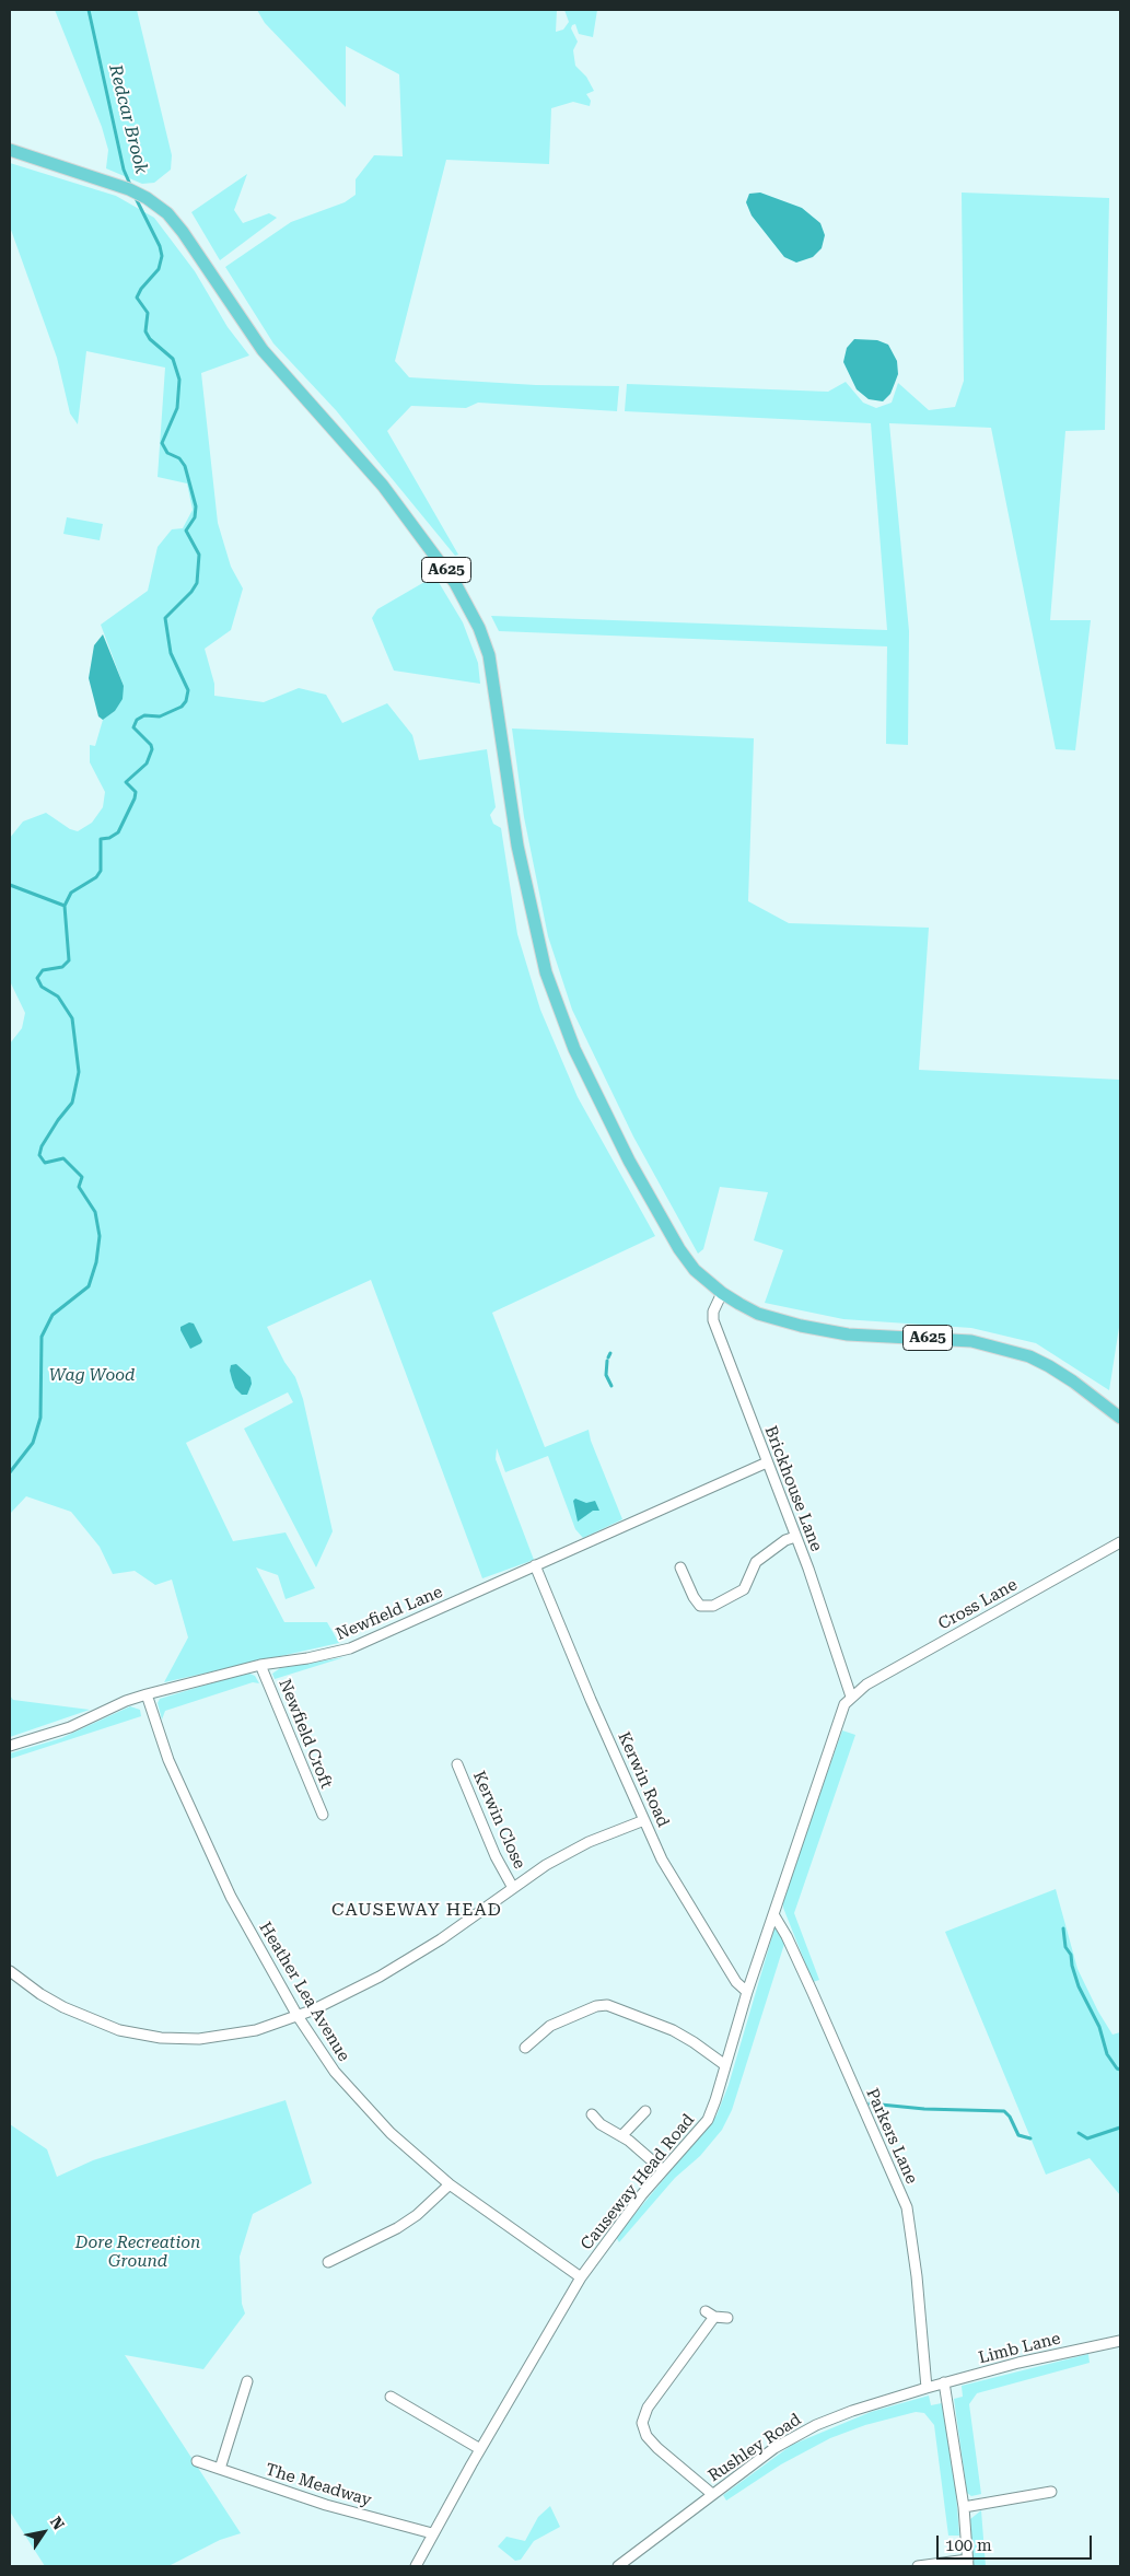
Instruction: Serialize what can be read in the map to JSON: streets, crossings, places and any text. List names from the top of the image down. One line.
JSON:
{"streets":{"main road":["A625"],"street":["Brickhouse Lane","Cross Lane","Newfield Lane","Newfield Croft","Kerwin Road","Kerwin Close","Heather Lea Avenue","Parkers Lane","Causeway Head Road","Limb Lane","Rushley Road","The Meadway"]},"crossings":[["A625","Brickhouse Lane"],["Brickhouse Lane","Cross Lane"],["Brickhouse Lane","Newfield Lane"],["Brickhouse Lane","Causeway Head Road"],["Cross Lane","Causeway Head Road"],["Newfield Lane","Newfield Croft"],["Newfield Lane","Kerwin Road"],["Newfield Lane","Heather Lea Avenue"],["Kerwin Road","Causeway Head Road"],["Heather Lea Avenue","Causeway Head Road"],["Parkers Lane","Causeway Head Road"],["Parkers Lane","Limb Lane"],["Parkers Lane","Rushley Road"],["Causeway Head Road","The Meadway"],["Limb Lane","Rushley Road"]],"districts":["CAUSEWAY HEAD"],"water":["Redcar Brook"],"parks":["Wag Wood","Dore Recreation Ground"],"scale_bar":"100 m","north":"top right"}
